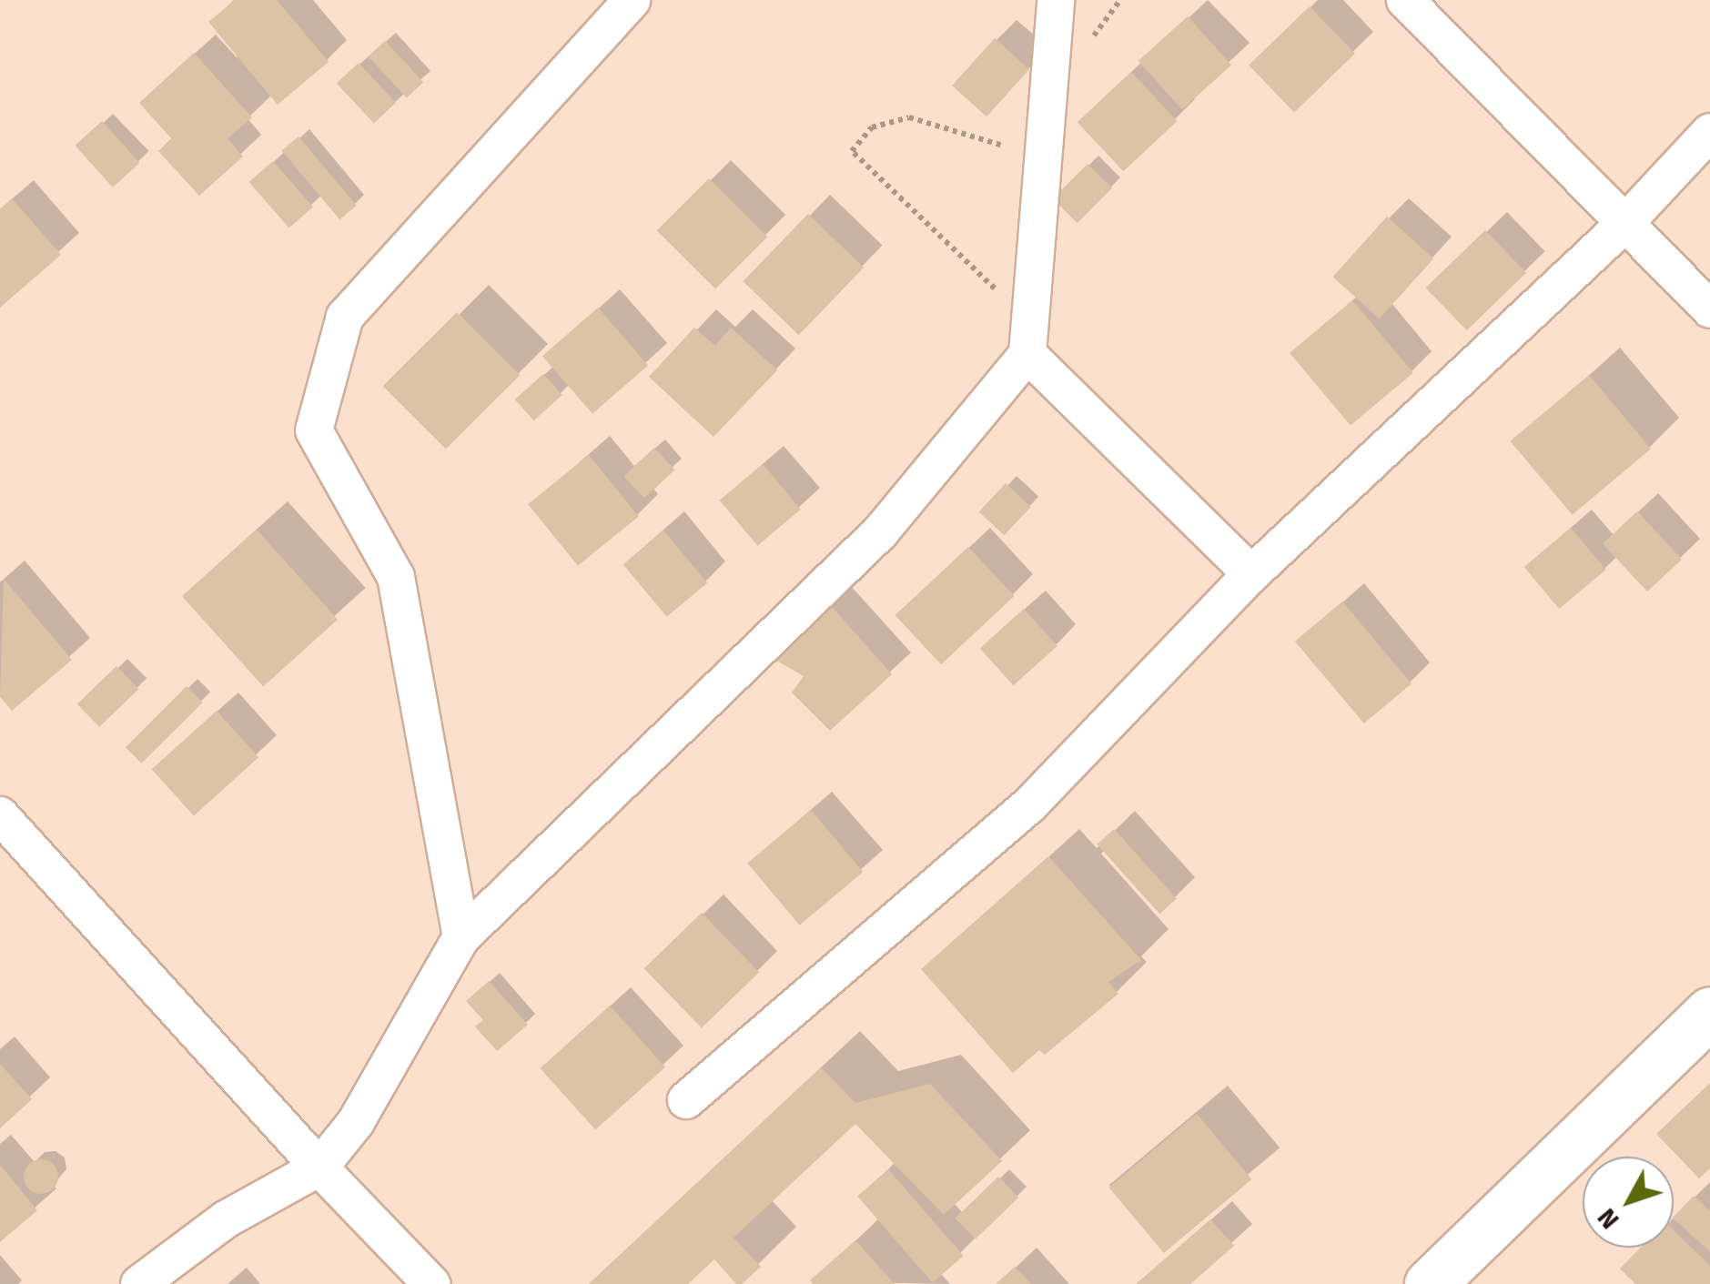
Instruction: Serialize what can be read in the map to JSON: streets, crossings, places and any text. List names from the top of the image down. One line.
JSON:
{"north":"bottom left"}
